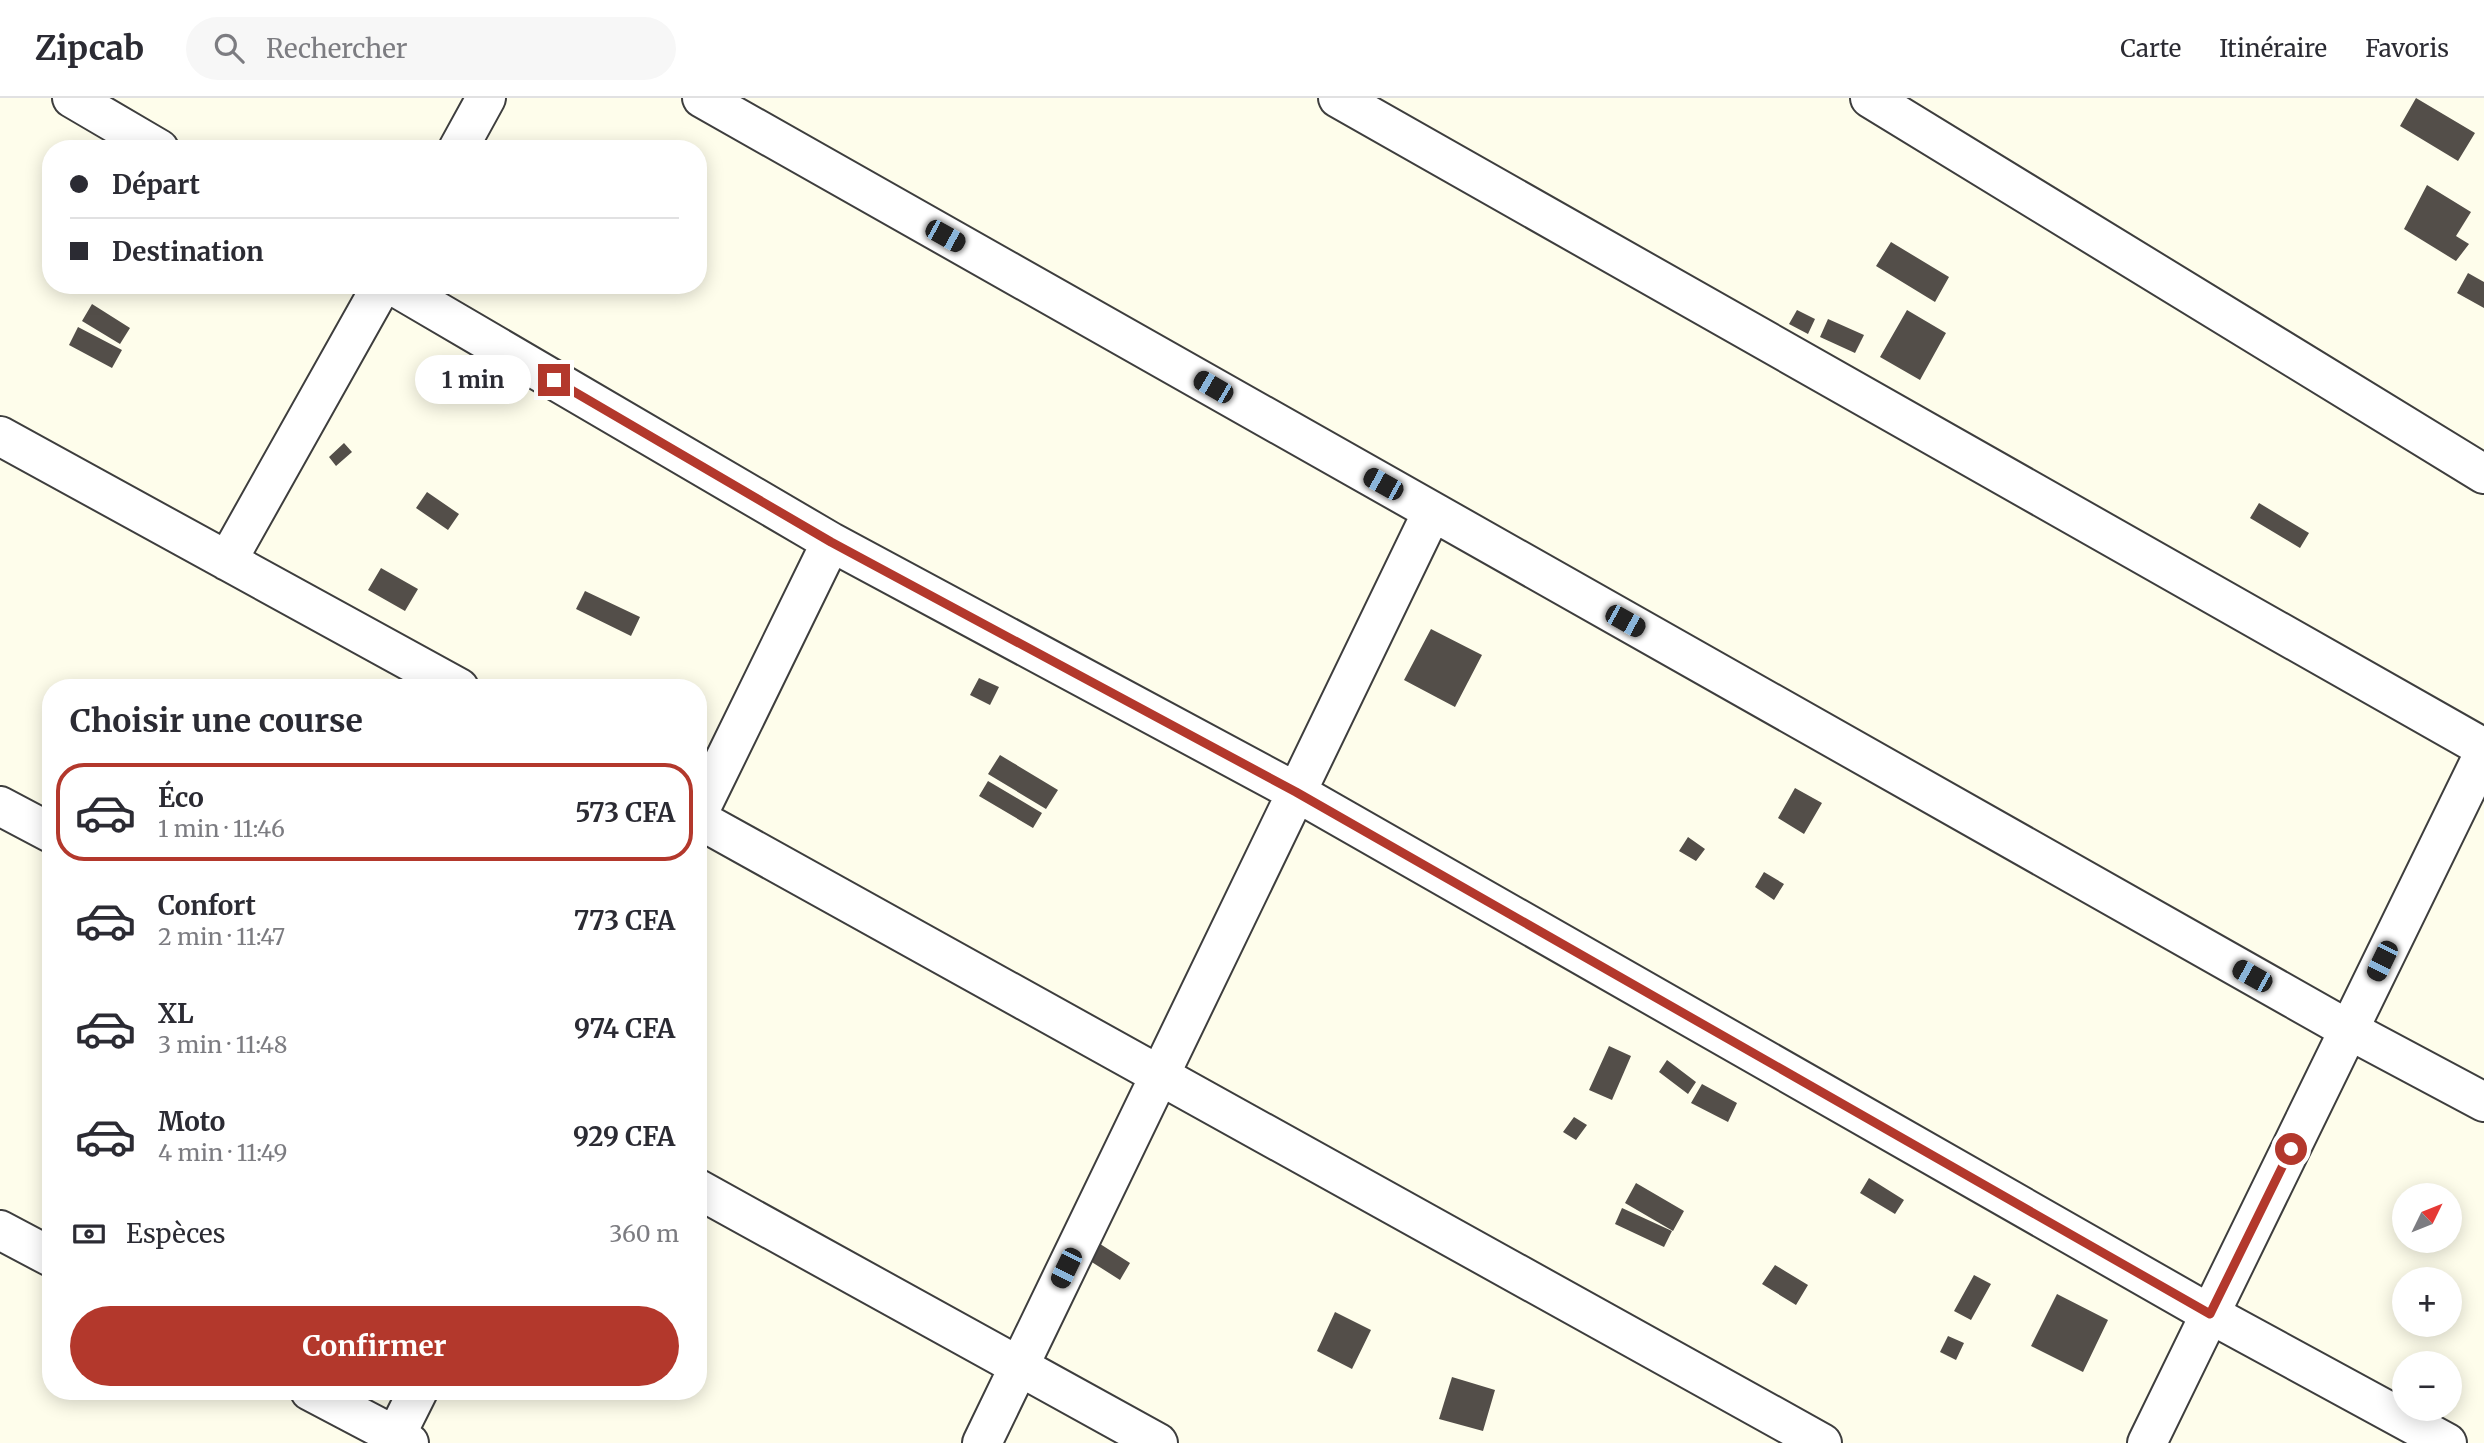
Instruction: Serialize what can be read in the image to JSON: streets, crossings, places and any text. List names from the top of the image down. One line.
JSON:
{"north":"top right","page":{"header":"Zipcab","search":"Rechercher","nav":["Carte","Itinéraire","Favoris"],"banner":["Départ","Destination"],"bubble":"1 min","heading":"Choisir une course","list":[{"name":"Éco","note":"1 min · 11:46","value":"573 CFA"},{"name":"Confort","note":"2 min · 11:47","value":"773 CFA"},{"name":"XL","note":"3 min · 11:48","value":"974 CFA"},{"name":"Moto","note":"4 min · 11:49","value":"929 CFA"}],"map_buttons":["+","−"],"pay":["Espèces","360 m"],"buttons":"Confirmer"}}
